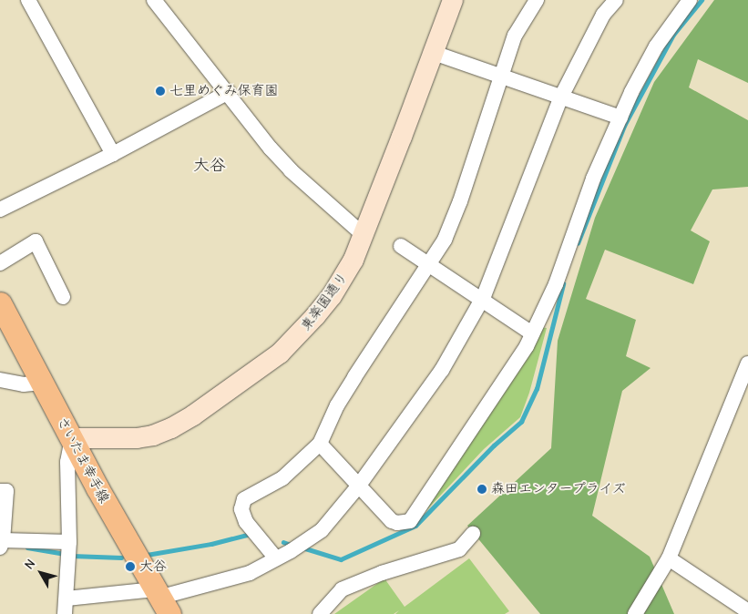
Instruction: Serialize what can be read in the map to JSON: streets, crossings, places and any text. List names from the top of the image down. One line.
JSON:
{"streets":{"main road":["さいたま幸手線"],"street":["東楽園通り"]},"crossings":[["東楽園通り","さいたま幸手線"]],"districts":["大谷"],"places":["七里めぐみ保育園","森田エンタープライズ","大谷"],"north":"top left"}
